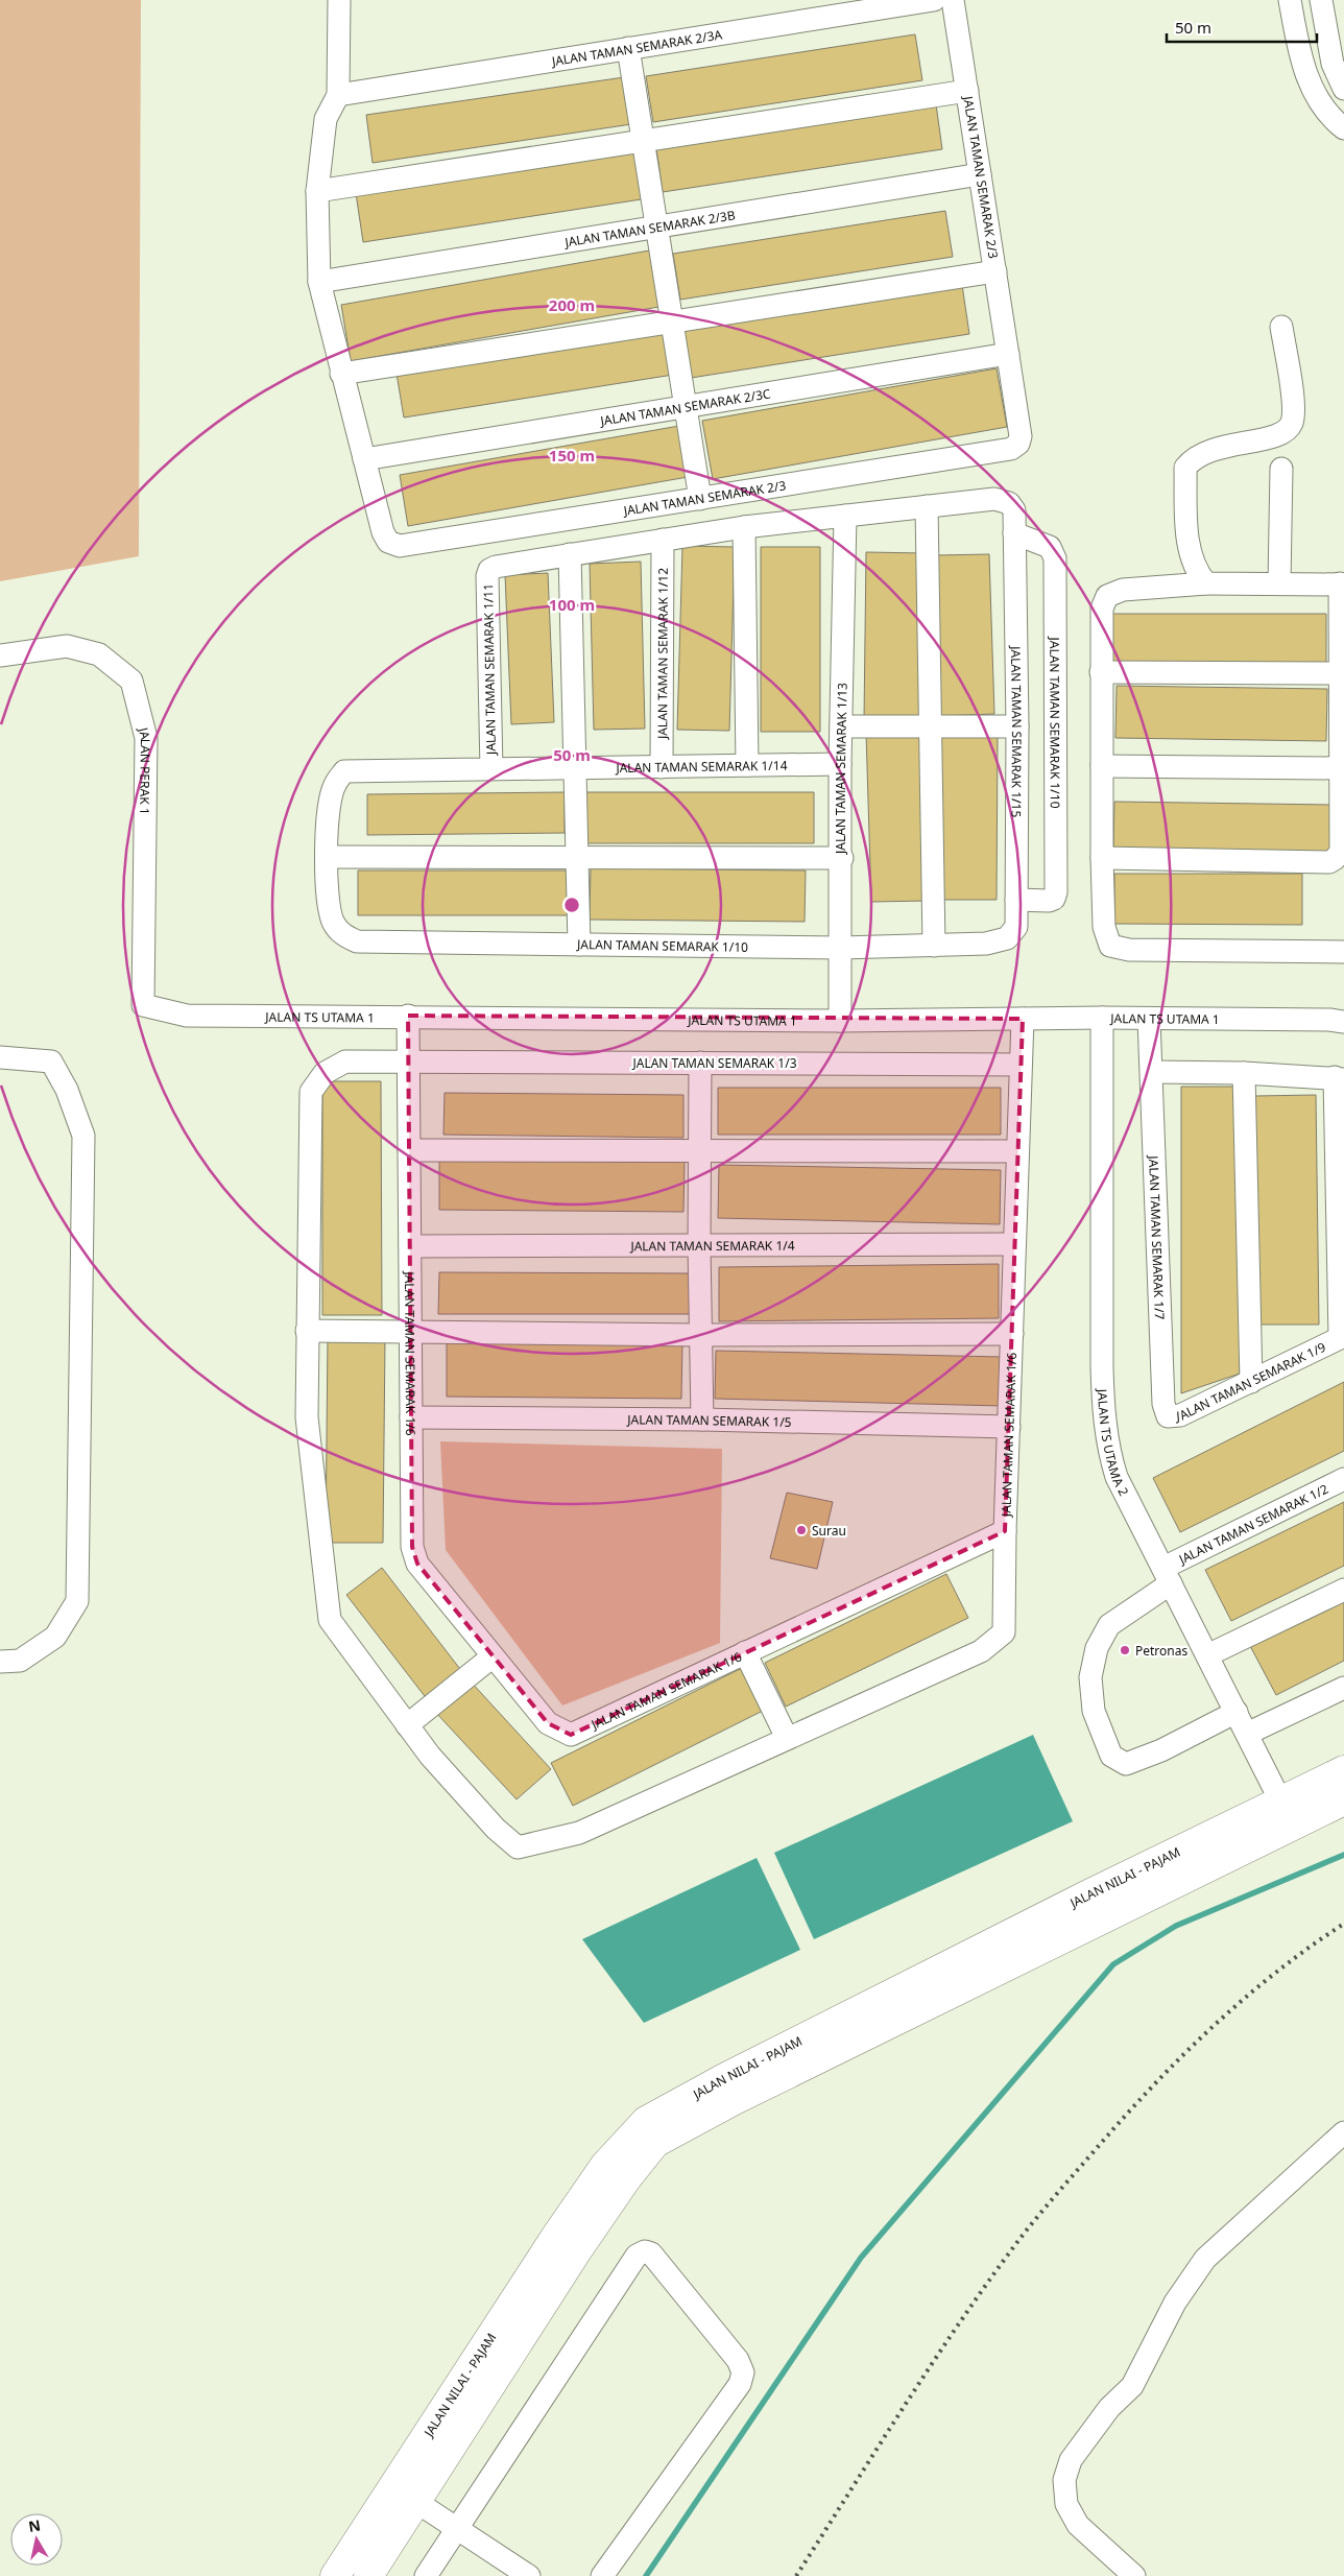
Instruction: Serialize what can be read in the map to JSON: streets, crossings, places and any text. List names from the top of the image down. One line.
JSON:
{"streets":{"main road":["JALAN NILAI - PAJAM"],"street":["JALAN TAMAN SEMARAK 2/3A","JALAN TAMAN SEMARAK 2/3","JALAN TAMAN SEMARAK 2/3B","JALAN TAMAN SEMARAK 2/3C","JALAN TAMAN SEMARAK 1/12","JALAN TAMAN SEMARAK 1/11","JALAN TAMAN SEMARAK 1/10","JALAN TAMAN SEMARAK 1/15","JALAN TAMAN SEMARAK 1/14","JALAN TAMAN SEMARAK 1/13","JALAN PERAK 1","JALAN TS UTAMA 1","JALAN TAMAN SEMARAK 1/3","JALAN TAMAN SEMARAK 1/7","JALAN TAMAN SEMARAK 1/4","JALAN TAMAN SEMARAK 1/6","JALAN TAMAN SEMARAK 1/9","JALAN TAMAN SEMARAK 1/5","JALAN TS UTAMA 2","JALAN TAMAN SEMARAK 1/2"]},"crossings":[["JALAN TAMAN SEMARAK 2/3","JALAN TAMAN SEMARAK 2/3B"],["JALAN TAMAN SEMARAK 2/3","JALAN TAMAN SEMARAK 2/3C"],["JALAN TAMAN SEMARAK 1/12","JALAN TAMAN SEMARAK 1/14"],["JALAN TAMAN SEMARAK 1/11","JALAN TAMAN SEMARAK 1/14"],["JALAN TAMAN SEMARAK 1/10","JALAN TAMAN SEMARAK 1/15"],["JALAN TAMAN SEMARAK 1/10","JALAN TAMAN SEMARAK 1/14"],["JALAN TAMAN SEMARAK 1/10","JALAN TAMAN SEMARAK 1/13"],["JALAN TAMAN SEMARAK 1/14","JALAN TAMAN SEMARAK 1/13"],["JALAN TAMAN SEMARAK 1/13","JALAN TS UTAMA 1"],["JALAN PERAK 1","JALAN TS UTAMA 1"],["JALAN TS UTAMA 1","JALAN TAMAN SEMARAK 1/7"],["JALAN TS UTAMA 1","JALAN TAMAN SEMARAK 1/6"],["JALAN TS UTAMA 1","JALAN TS UTAMA 2"],["JALAN TAMAN SEMARAK 1/3","JALAN TAMAN SEMARAK 1/6"],["JALAN TAMAN SEMARAK 1/7","JALAN TAMAN SEMARAK 1/9"],["JALAN TAMAN SEMARAK 1/4","JALAN TAMAN SEMARAK 1/6"],["JALAN TAMAN SEMARAK 1/6","JALAN TAMAN SEMARAK 1/5"],["JALAN TS UTAMA 2","JALAN TAMAN SEMARAK 1/2"],["JALAN TS UTAMA 2","JALAN NILAI - PAJAM"]],"places":["Surau","Petronas"],"scale_bar":"50 m","north":"top","rings":["200 m","150 m","100 m","50 m"]}
